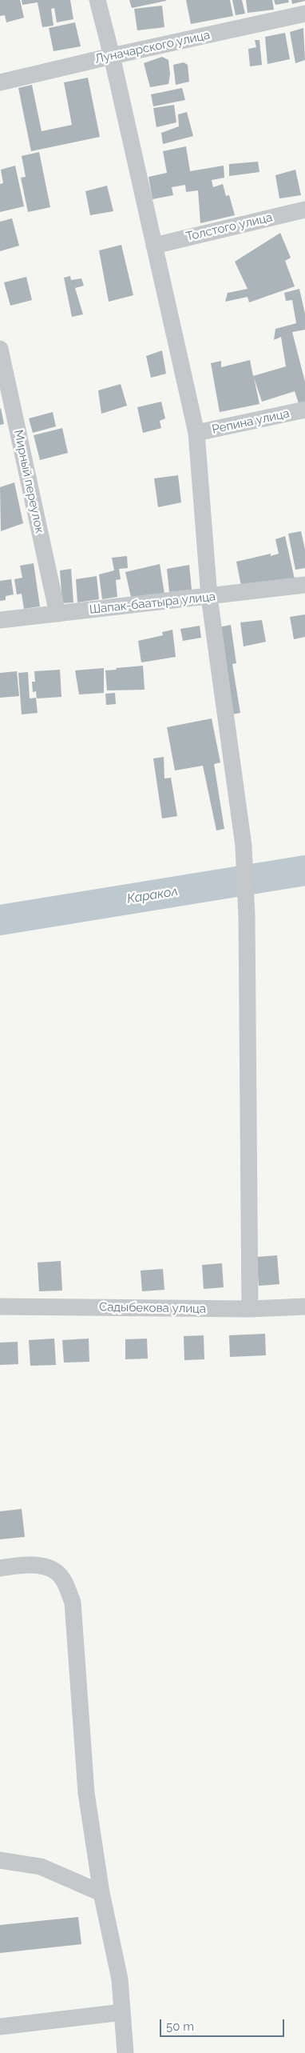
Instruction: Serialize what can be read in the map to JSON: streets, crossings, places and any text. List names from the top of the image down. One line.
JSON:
{"streets":{"street":["Луначарского улица","Толстого улица","Репина улица","Мирный переулок","Шапак-баатыра улица","Садыбекова улица"]},"crossings":[["Мирный переулок","Шапак-баатыра улица"]],"water":["Каракол"],"scale_bar":"50 m"}
